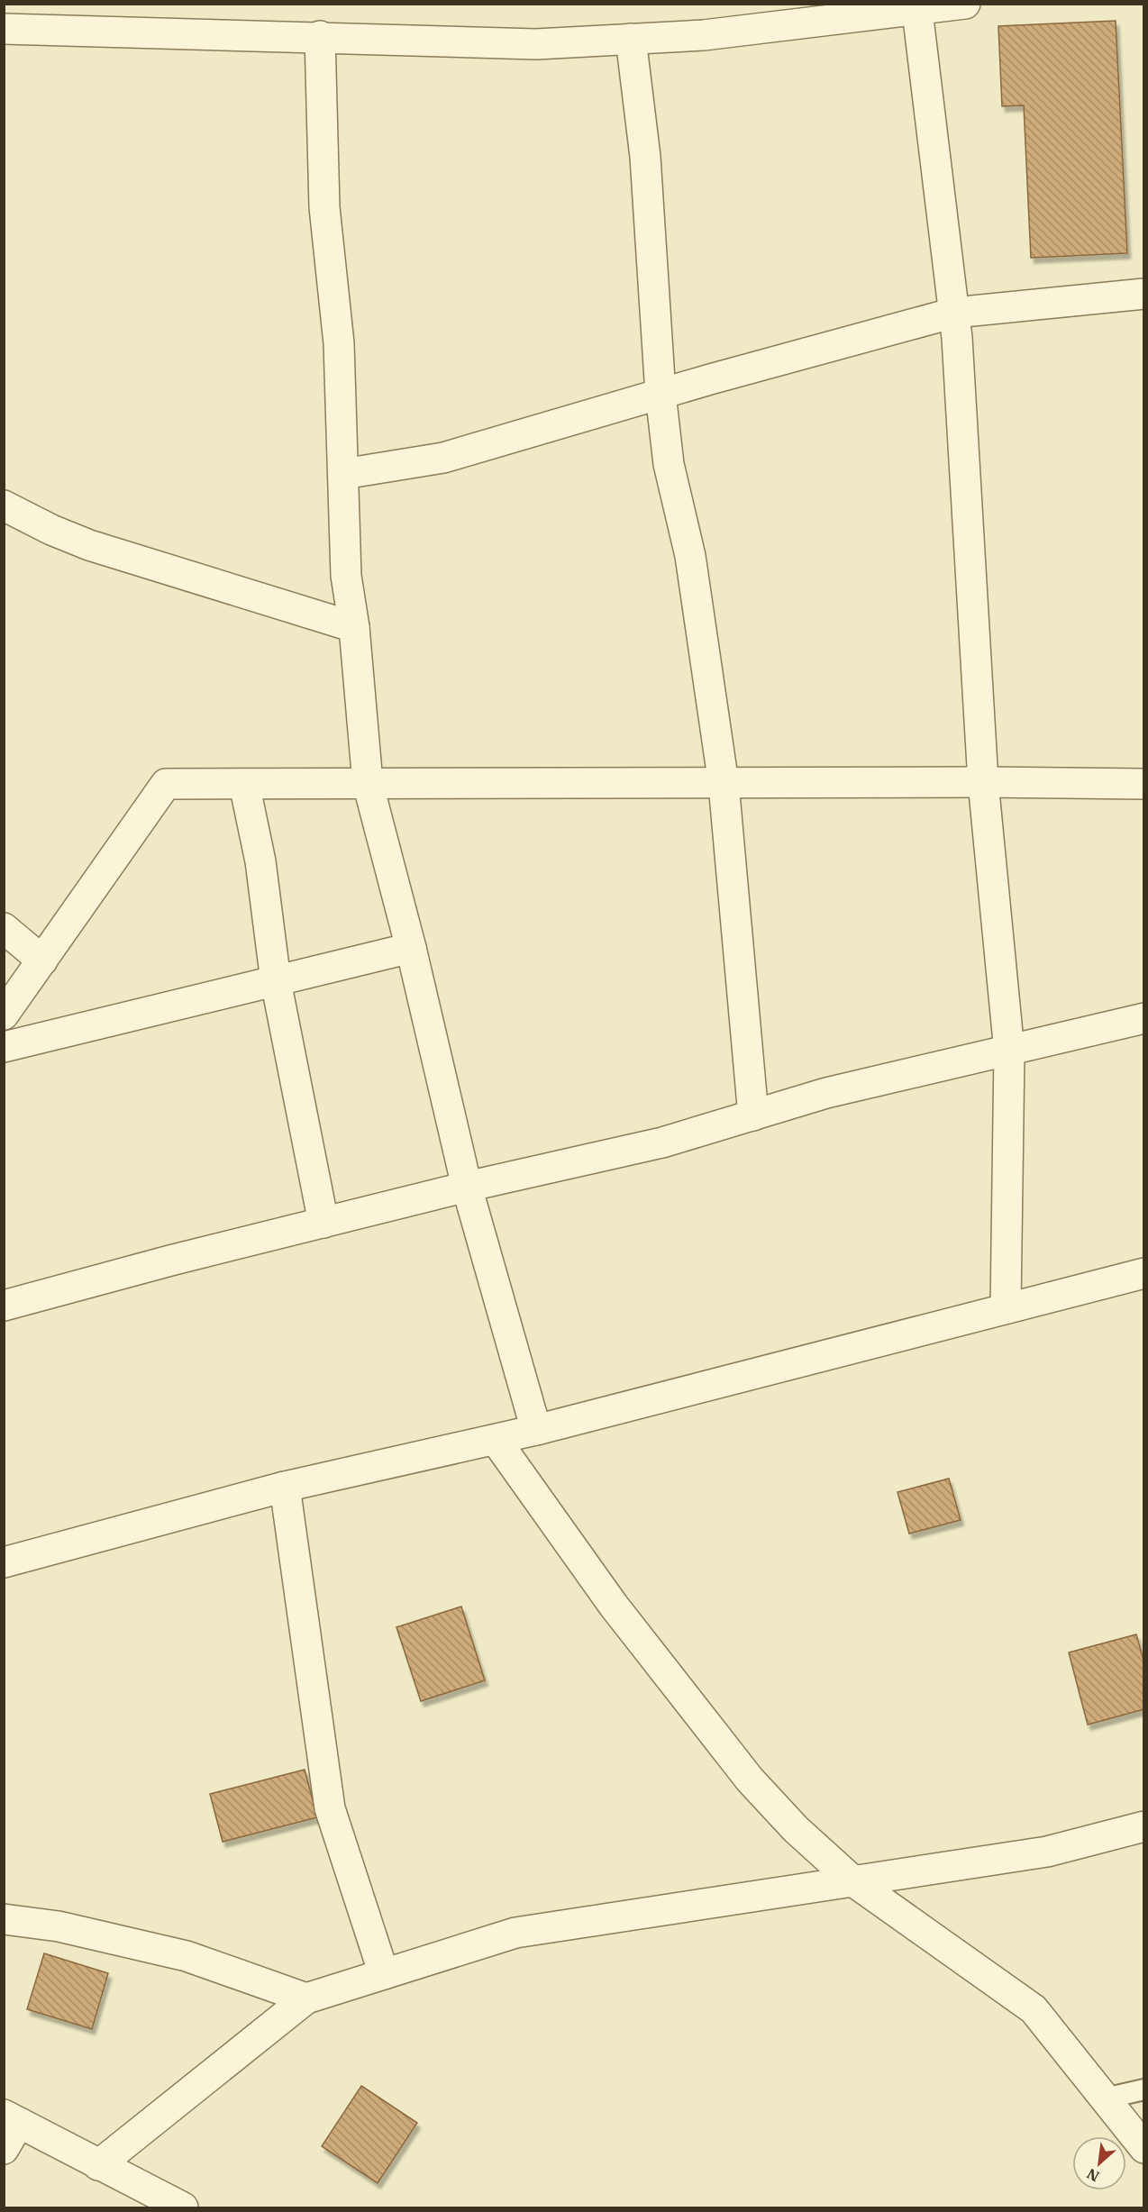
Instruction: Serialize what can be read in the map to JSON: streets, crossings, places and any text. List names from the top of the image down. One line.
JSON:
{"north":"bottom left"}
